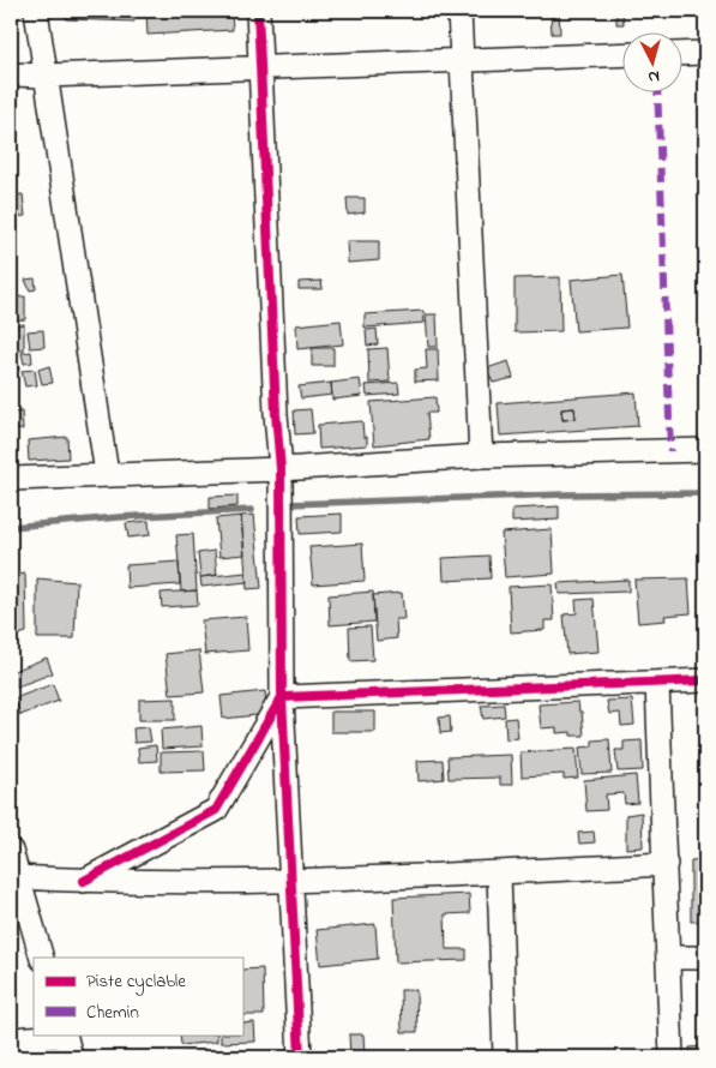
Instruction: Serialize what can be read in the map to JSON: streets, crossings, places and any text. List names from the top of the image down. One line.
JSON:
{"legend":["Piste cyclable","Chemin"],"north":"bottom"}
